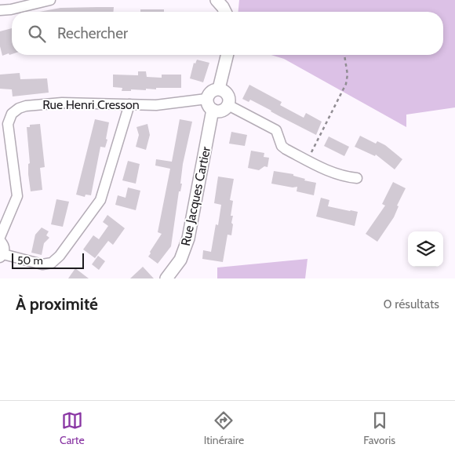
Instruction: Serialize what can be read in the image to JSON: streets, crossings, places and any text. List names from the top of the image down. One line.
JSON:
{"streets":{"street":["Rue Henri Cresson","Rue Jacques Cartier"]},"crossings":[["Rue Henri Cresson","Rue Jacques Cartier"]],"scale_bar":"50 m","page":{"search":"Rechercher","scale":"50 m","heading":["À proximité","0 résultats"],"nav":["Carte","Itinéraire","Favoris"]}}
